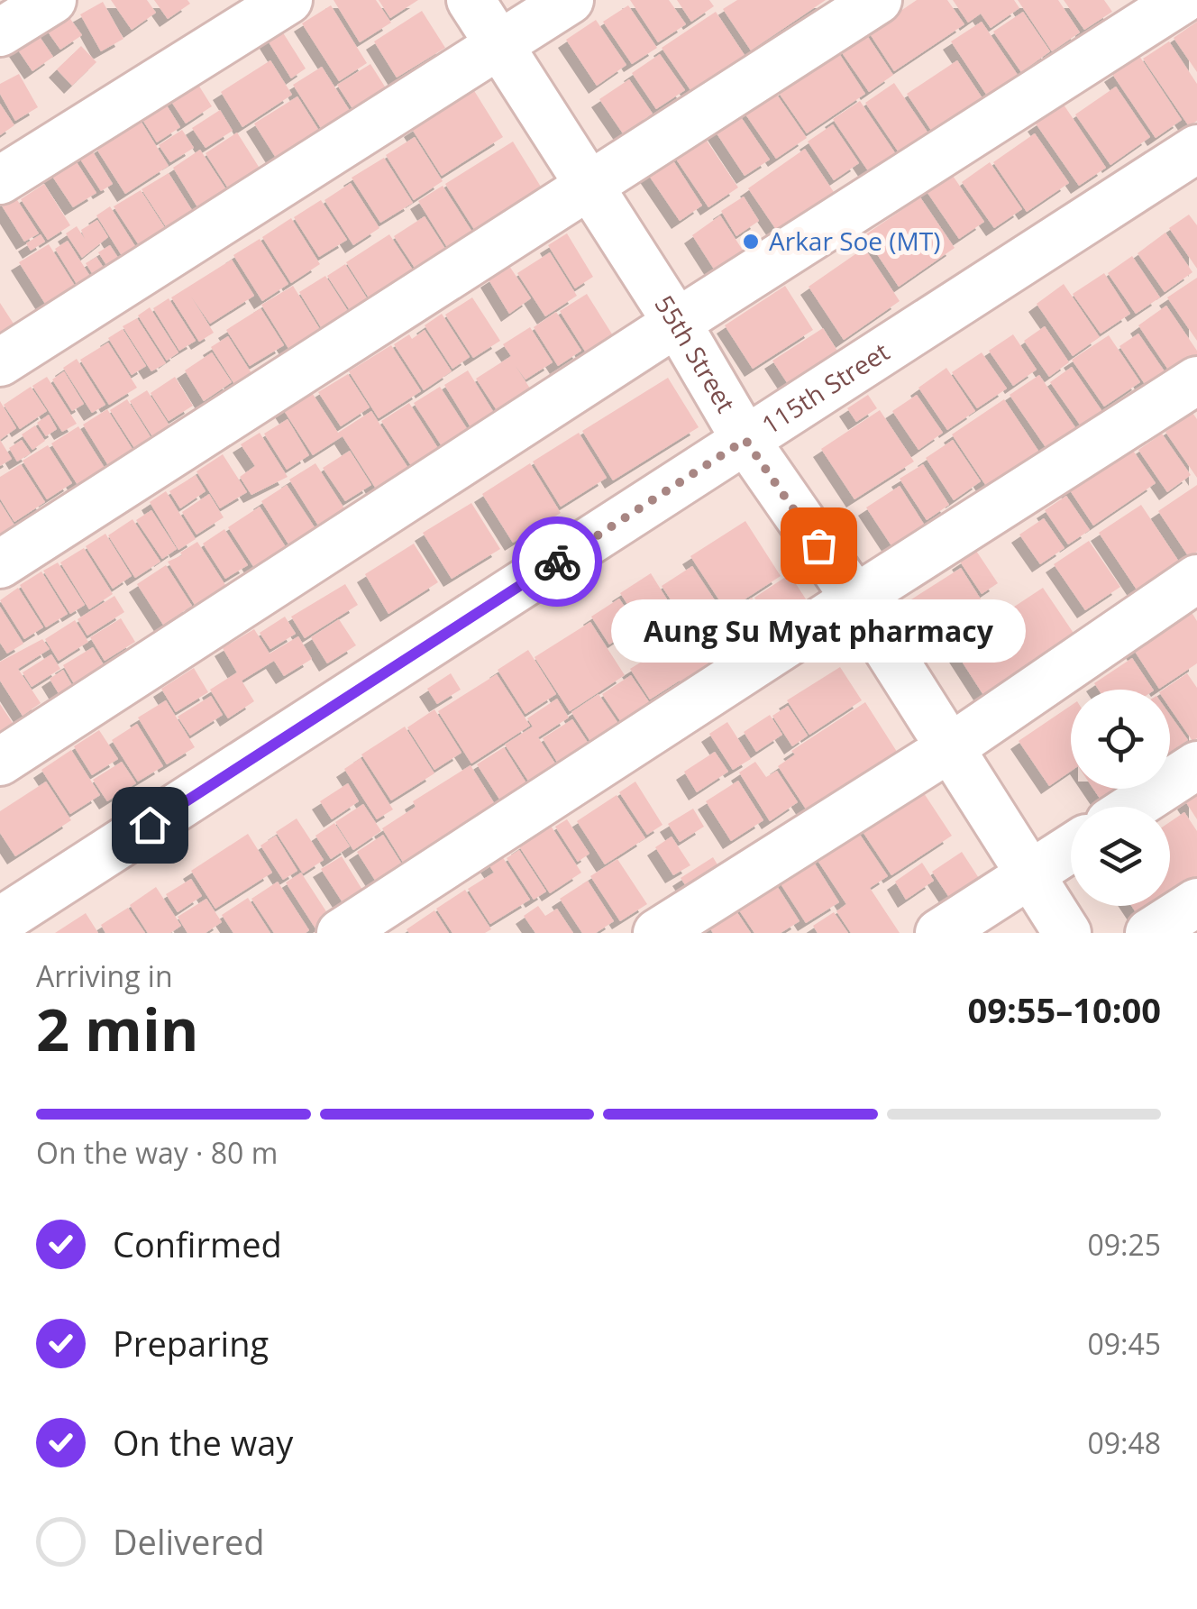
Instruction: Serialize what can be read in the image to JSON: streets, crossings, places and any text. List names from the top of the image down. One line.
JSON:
{"streets":{"street":["55th Street","115th Street"]},"crossings":[["55th Street","115th Street"]],"places":["Arkar Soe (MT)","Aung Su Myat pharmacy"],"page":{"bubble":"Aung Su Myat pharmacy","heading":["2 min","Arriving in","09:55–10:00"],"bar":"On the way · 80 m","list":[["Confirmed","09:25"],["Preparing","09:45"],["On the way","09:48"],"Delivered"]}}
